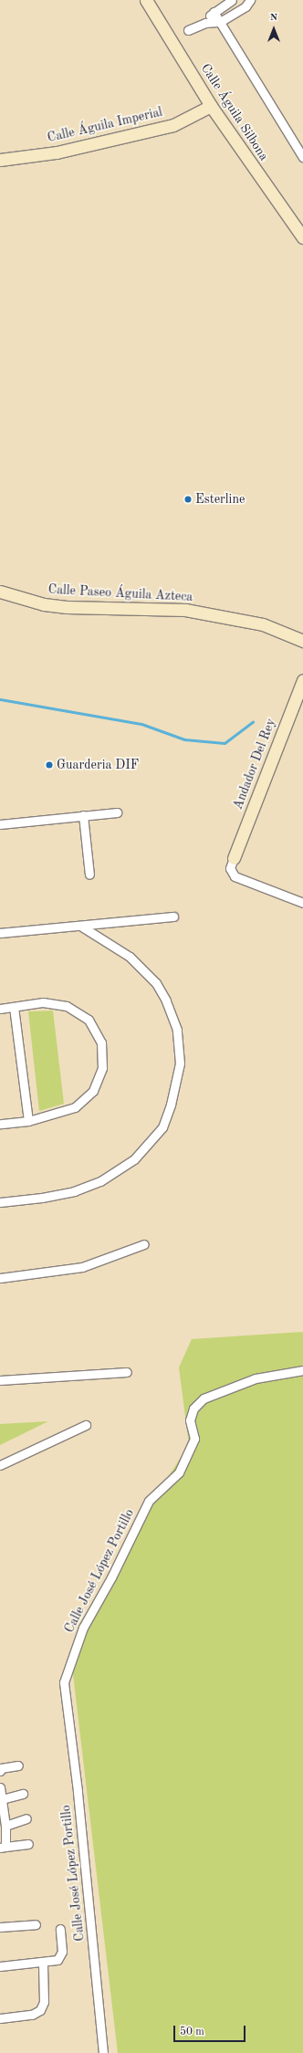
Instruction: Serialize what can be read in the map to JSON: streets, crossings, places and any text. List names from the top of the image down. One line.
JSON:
{"streets":{"street":["Calle Águila Silbona","Calle Águila Imperial","Calle Paseo Águila Azteca","Andador Del Rey","Calle José López Portillo"]},"crossings":[["Calle Águila Silbona","Calle Águila Imperial"]],"places":["Esterline","Guarderia DIF"],"scale_bar":"50 m","north":"top"}
